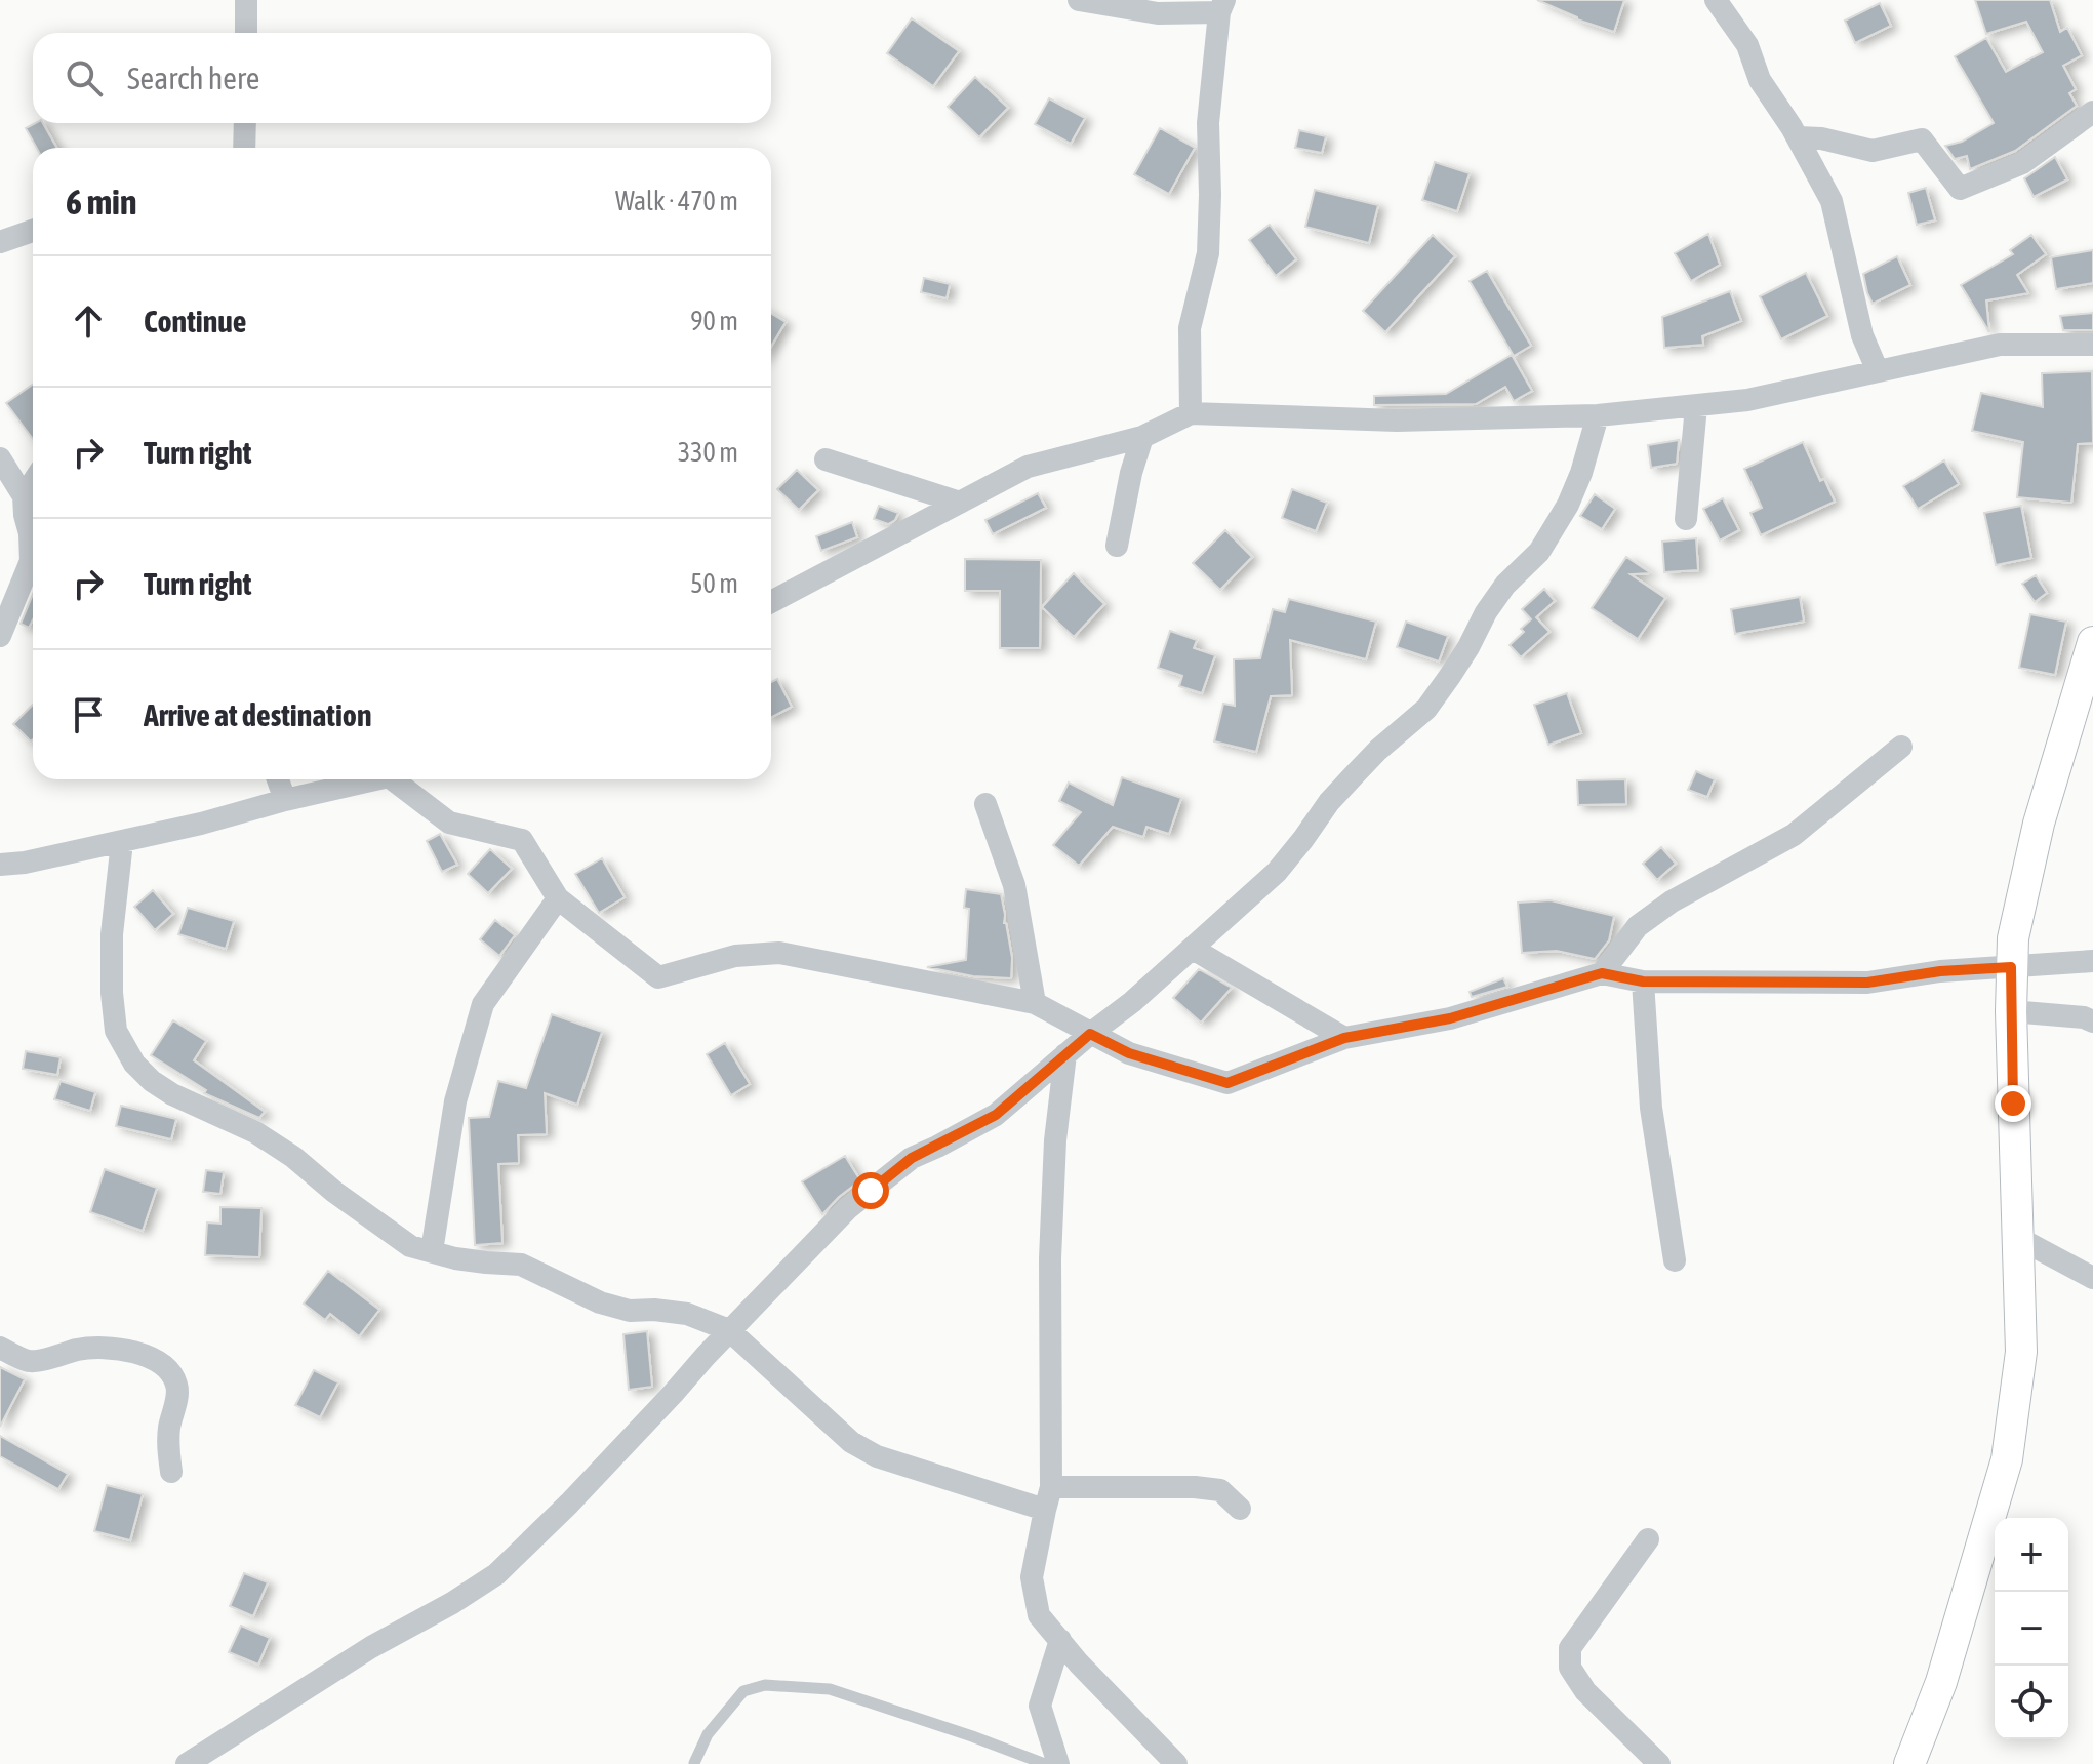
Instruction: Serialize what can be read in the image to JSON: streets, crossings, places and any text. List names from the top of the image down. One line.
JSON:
{"page":{"search":"Search here","heading":["6 min","Walk · 470 m"],"list":[["Continue","90 m"],["Turn right","330 m"],["Turn right","50 m"],"Arrive at destination"],"map_buttons":["+","−"]}}
